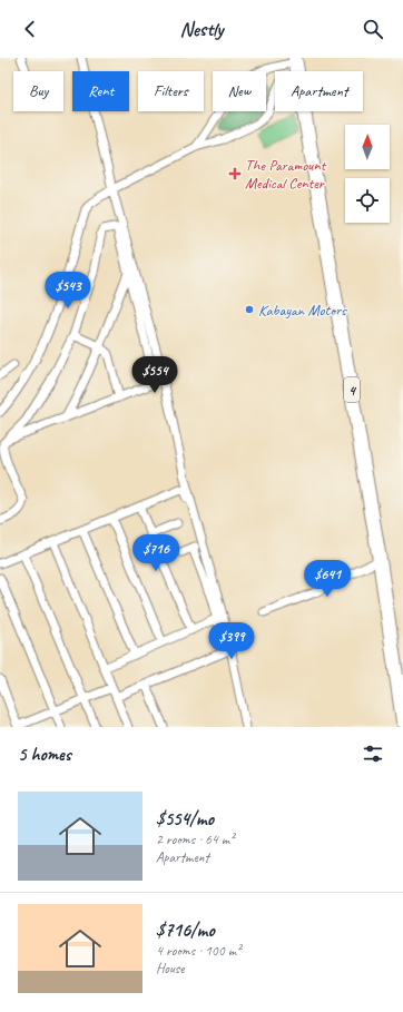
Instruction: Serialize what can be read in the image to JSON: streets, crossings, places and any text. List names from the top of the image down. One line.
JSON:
{"streets":{"highway":["4"]},"places":{"health":["The Paramount Medical Center"],"other":["Kabayan Motors"]},"north":"top","page":{"header":"Nestly","chip":["Buy","Rent","Filters","New","Apartment"],"price":["$543","$554","$716","$641","$399"],"heading":"5 homes","list":[{"name":"$554/mo","note":"2 rooms · 64 m² · Apartment"},{"name":"$716/mo","note":"4 rooms · 100 m² · House"}]}}
